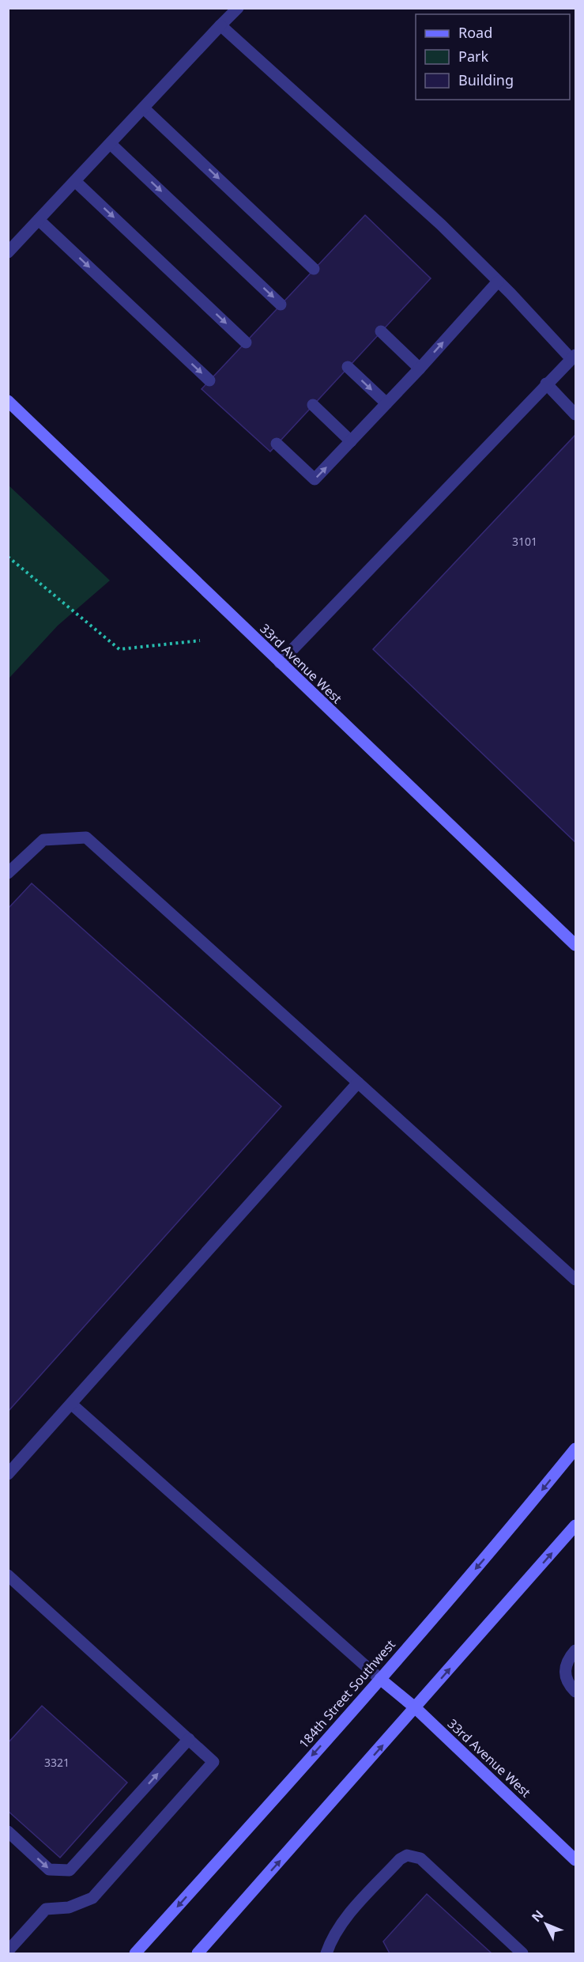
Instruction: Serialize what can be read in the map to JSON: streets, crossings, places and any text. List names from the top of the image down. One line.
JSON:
{"streets":{"main road":["33rd Avenue West","184th Street Southwest"]},"crossings":[["33rd Avenue West","184th Street Southwest"]],"house_numbers":["3101","3321"],"legend":["Road","Park","Building"],"north":"top left"}
